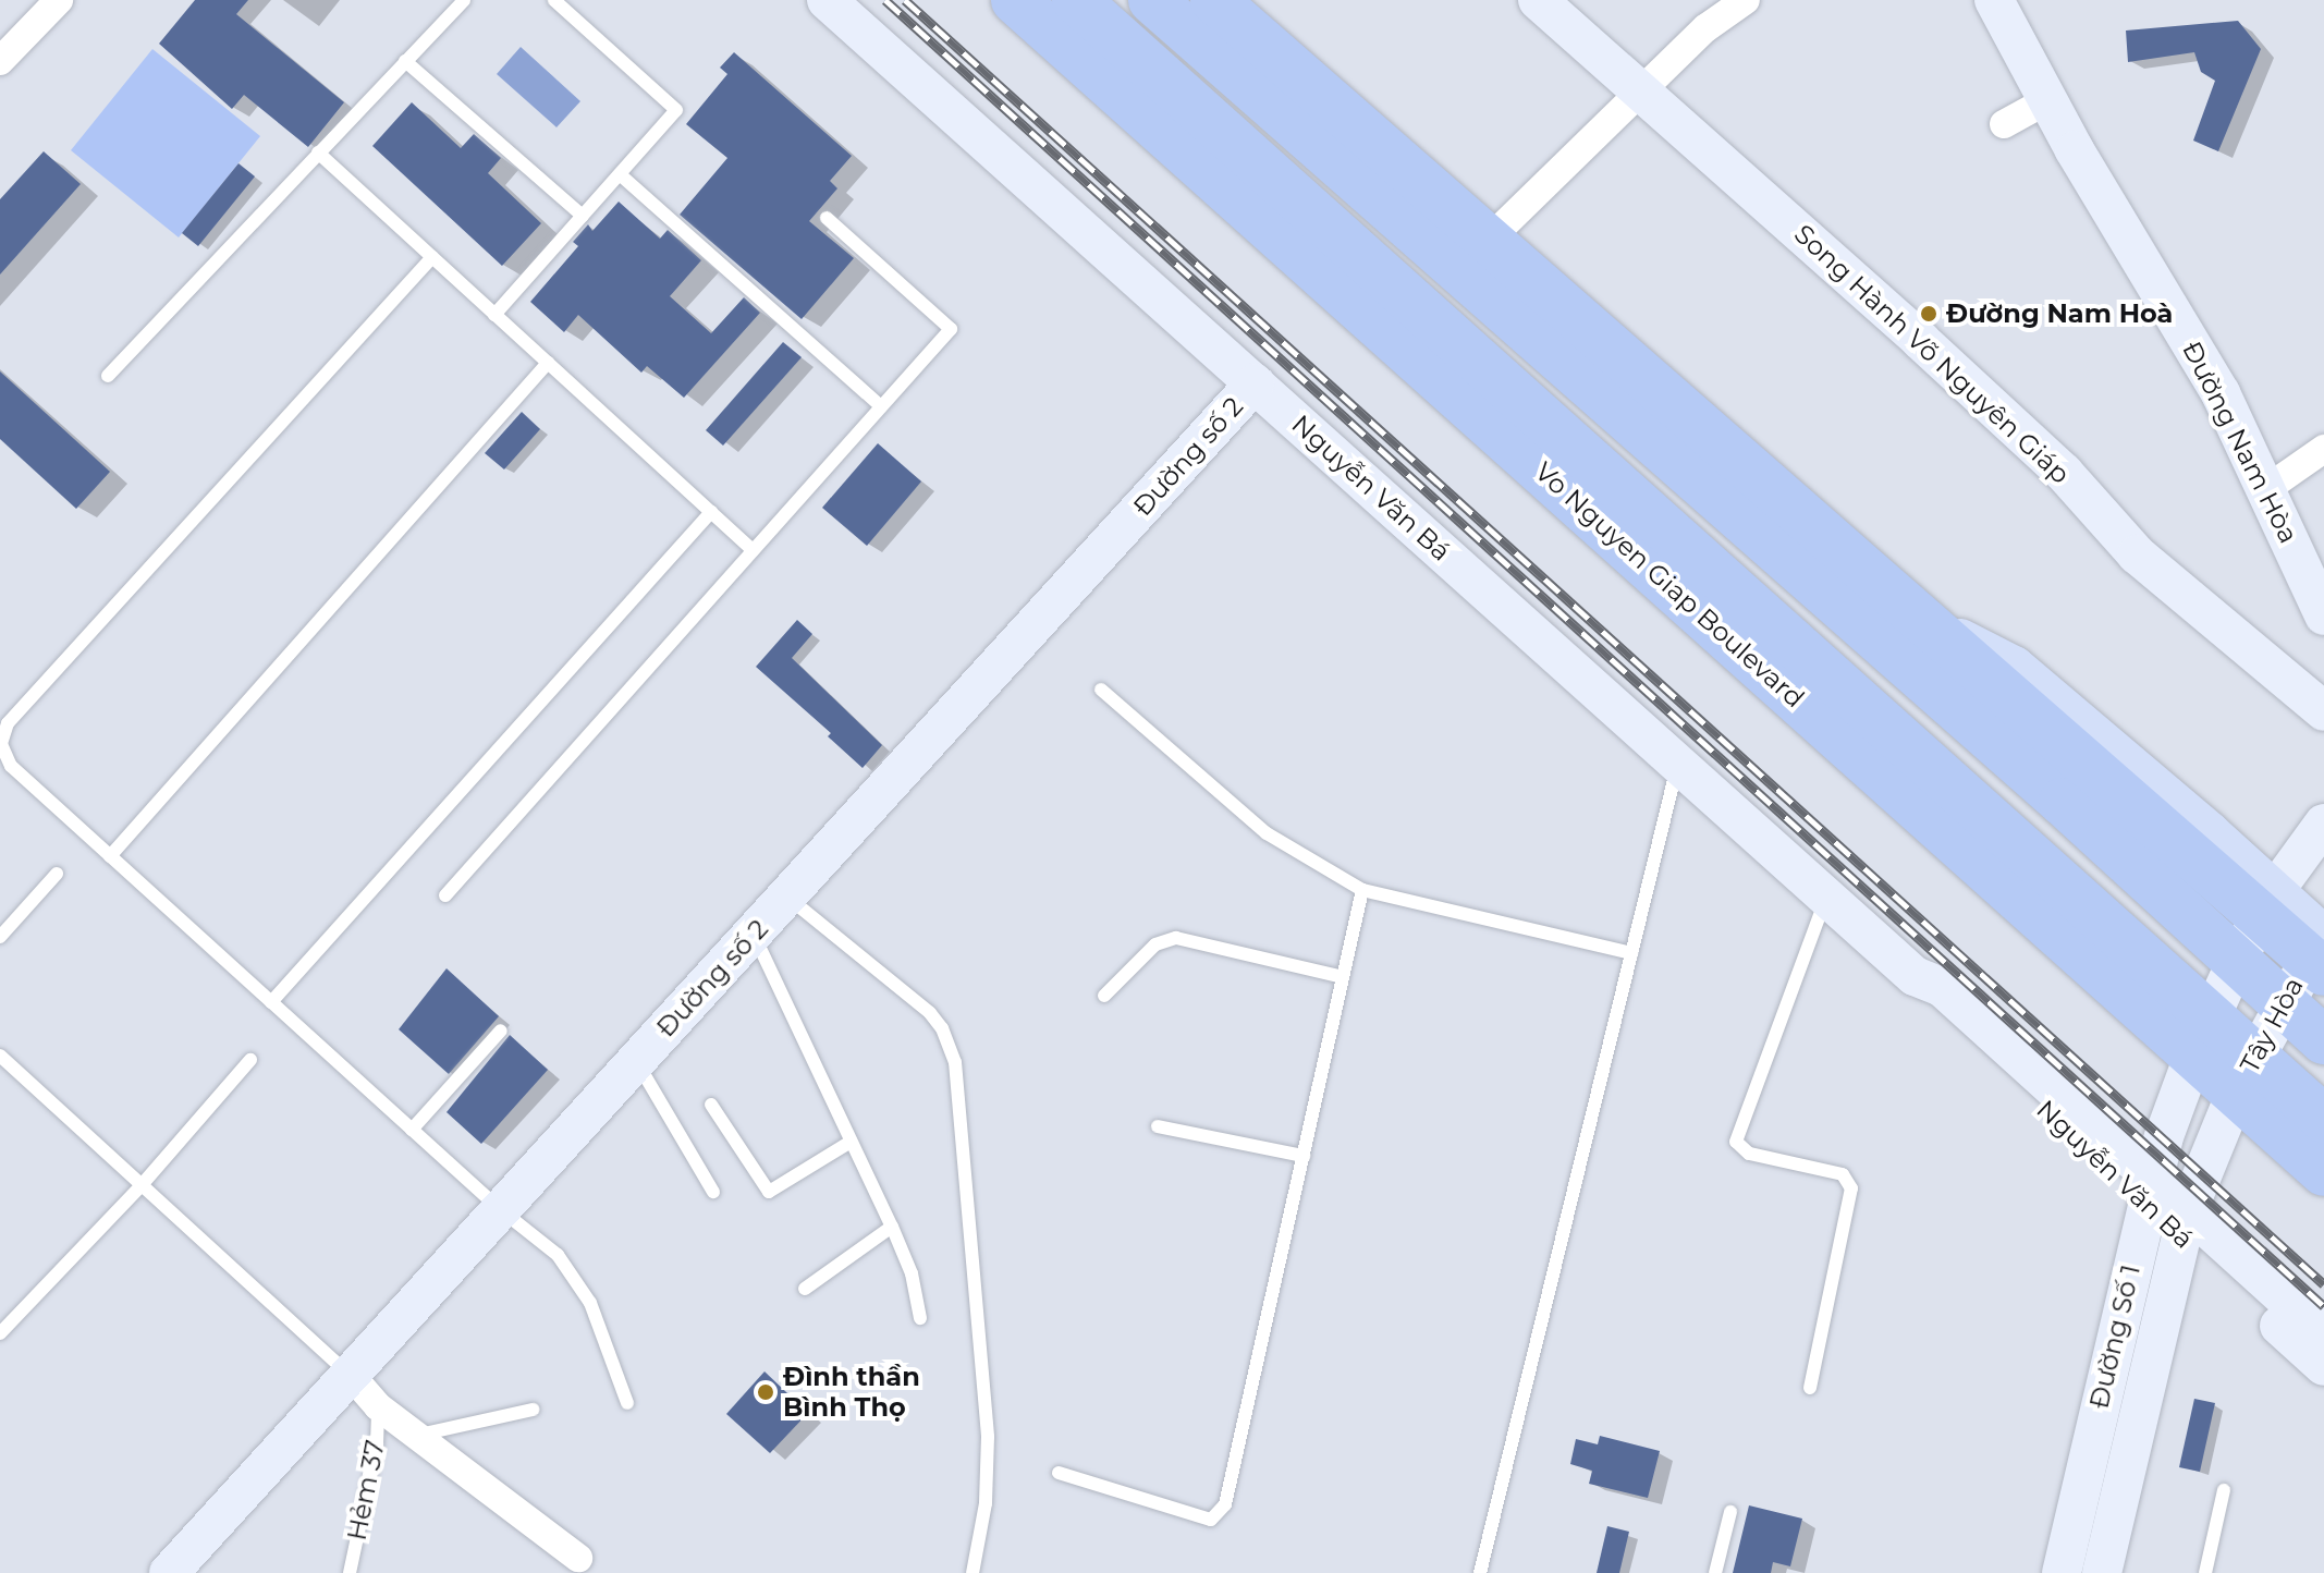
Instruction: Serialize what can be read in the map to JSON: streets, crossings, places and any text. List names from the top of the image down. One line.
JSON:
{"streets":{"highway":["Vo Nguyen Giap Boulevard"],"main road":["Song Hành Võ Nguyên Giáp","Đường Nam Hòa","Đường số 2","Nguyễn Văn Bá","Tây Hòa","Đường Số 1"],"lane":["Hẻm 37"]},"crossings":[["Đường số 2","Nguyễn Văn Bá"],["Nguyễn Văn Bá","Đường Số 1"],["Vo Nguyen Giap Boulevard","Tây Hòa"],["Vo Nguyen Giap Boulevard","Đường Số 1"],["Tây Hòa","Đường Số 1"]],"places":["Đường Nam Hoà","Đình thần Bình Thọ"]}
